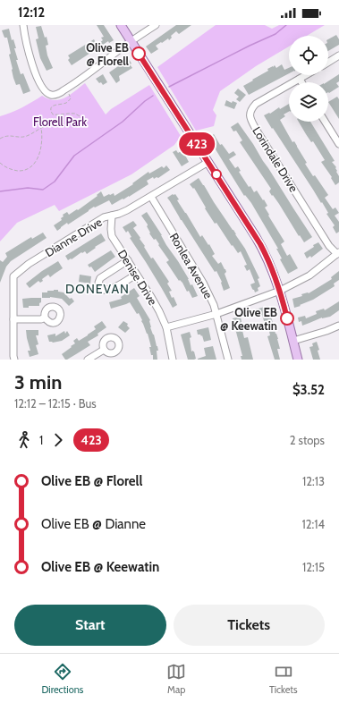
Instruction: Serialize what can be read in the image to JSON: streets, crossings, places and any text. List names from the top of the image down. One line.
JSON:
{"streets":{"street":["Lorindale Drive","Dianne Drive","Ronlea Avenue","Denise Drive"]},"crossings":[["Dianne Drive","Ronlea Avenue"],["Dianne Drive","Denise Drive"]],"districts":["DONEVAN"],"parks":["Florell Park"],"places":["Olive EB @ Florell","Olive EB @ Keewatin"],"lines":["bus line 423"],"page":{"status":"12:12","on_map":"423","heading":["3 min","12:12 – 12:15 · Bus","$3.52"],"legs":["1","423","2 stops"],"list":[{"name":"Olive EB @ Florell","value":"12:13"},{"name":"Olive EB @ Dianne","value":"12:14"},{"name":"Olive EB @ Keewatin","value":"12:15"}],"buttons":["Start","Tickets"],"tabs":["Directions","Map","Tickets"]}}
